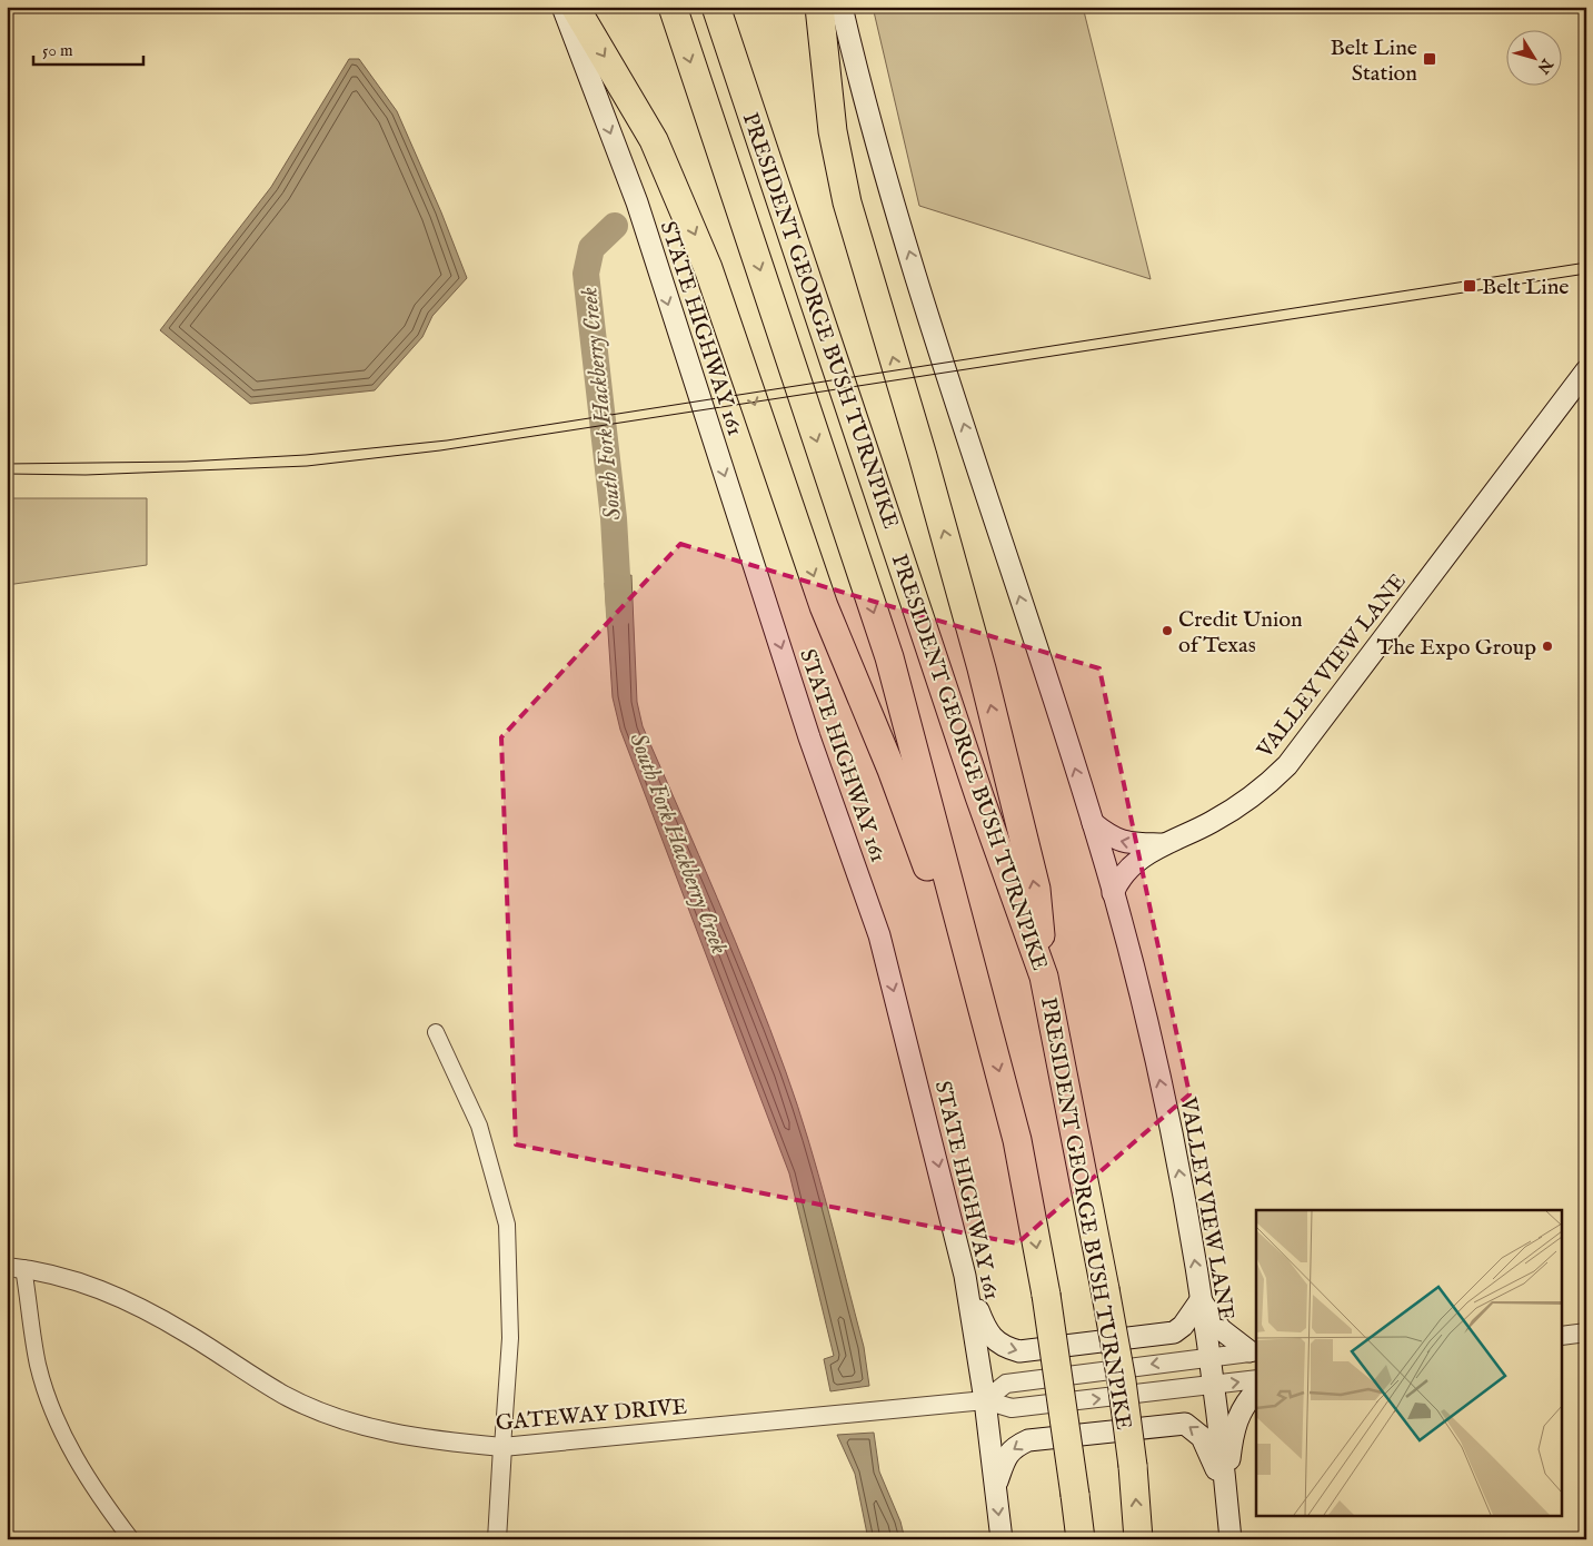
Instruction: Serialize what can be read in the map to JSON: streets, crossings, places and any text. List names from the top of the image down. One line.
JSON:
{"streets":{"highway":["PRESIDENT GEORGE BUSH TURNPIKE"],"main road":["STATE HIGHWAY 161","VALLEY VIEW LANE"],"street":["GATEWAY DRIVE"]},"crossings":[["STATE HIGHWAY 161","GATEWAY DRIVE"],["VALLEY VIEW LANE","GATEWAY DRIVE"]],"one_way":["STATE HIGHWAY 161"],"water":["South Fork Hackberry Creek"],"places":{"transit":["Belt Line Station","Belt Line"],"other":["Credit Union of Texas","The Expo Group"]},"scale_bar":"50 m","north":"bottom right"}
